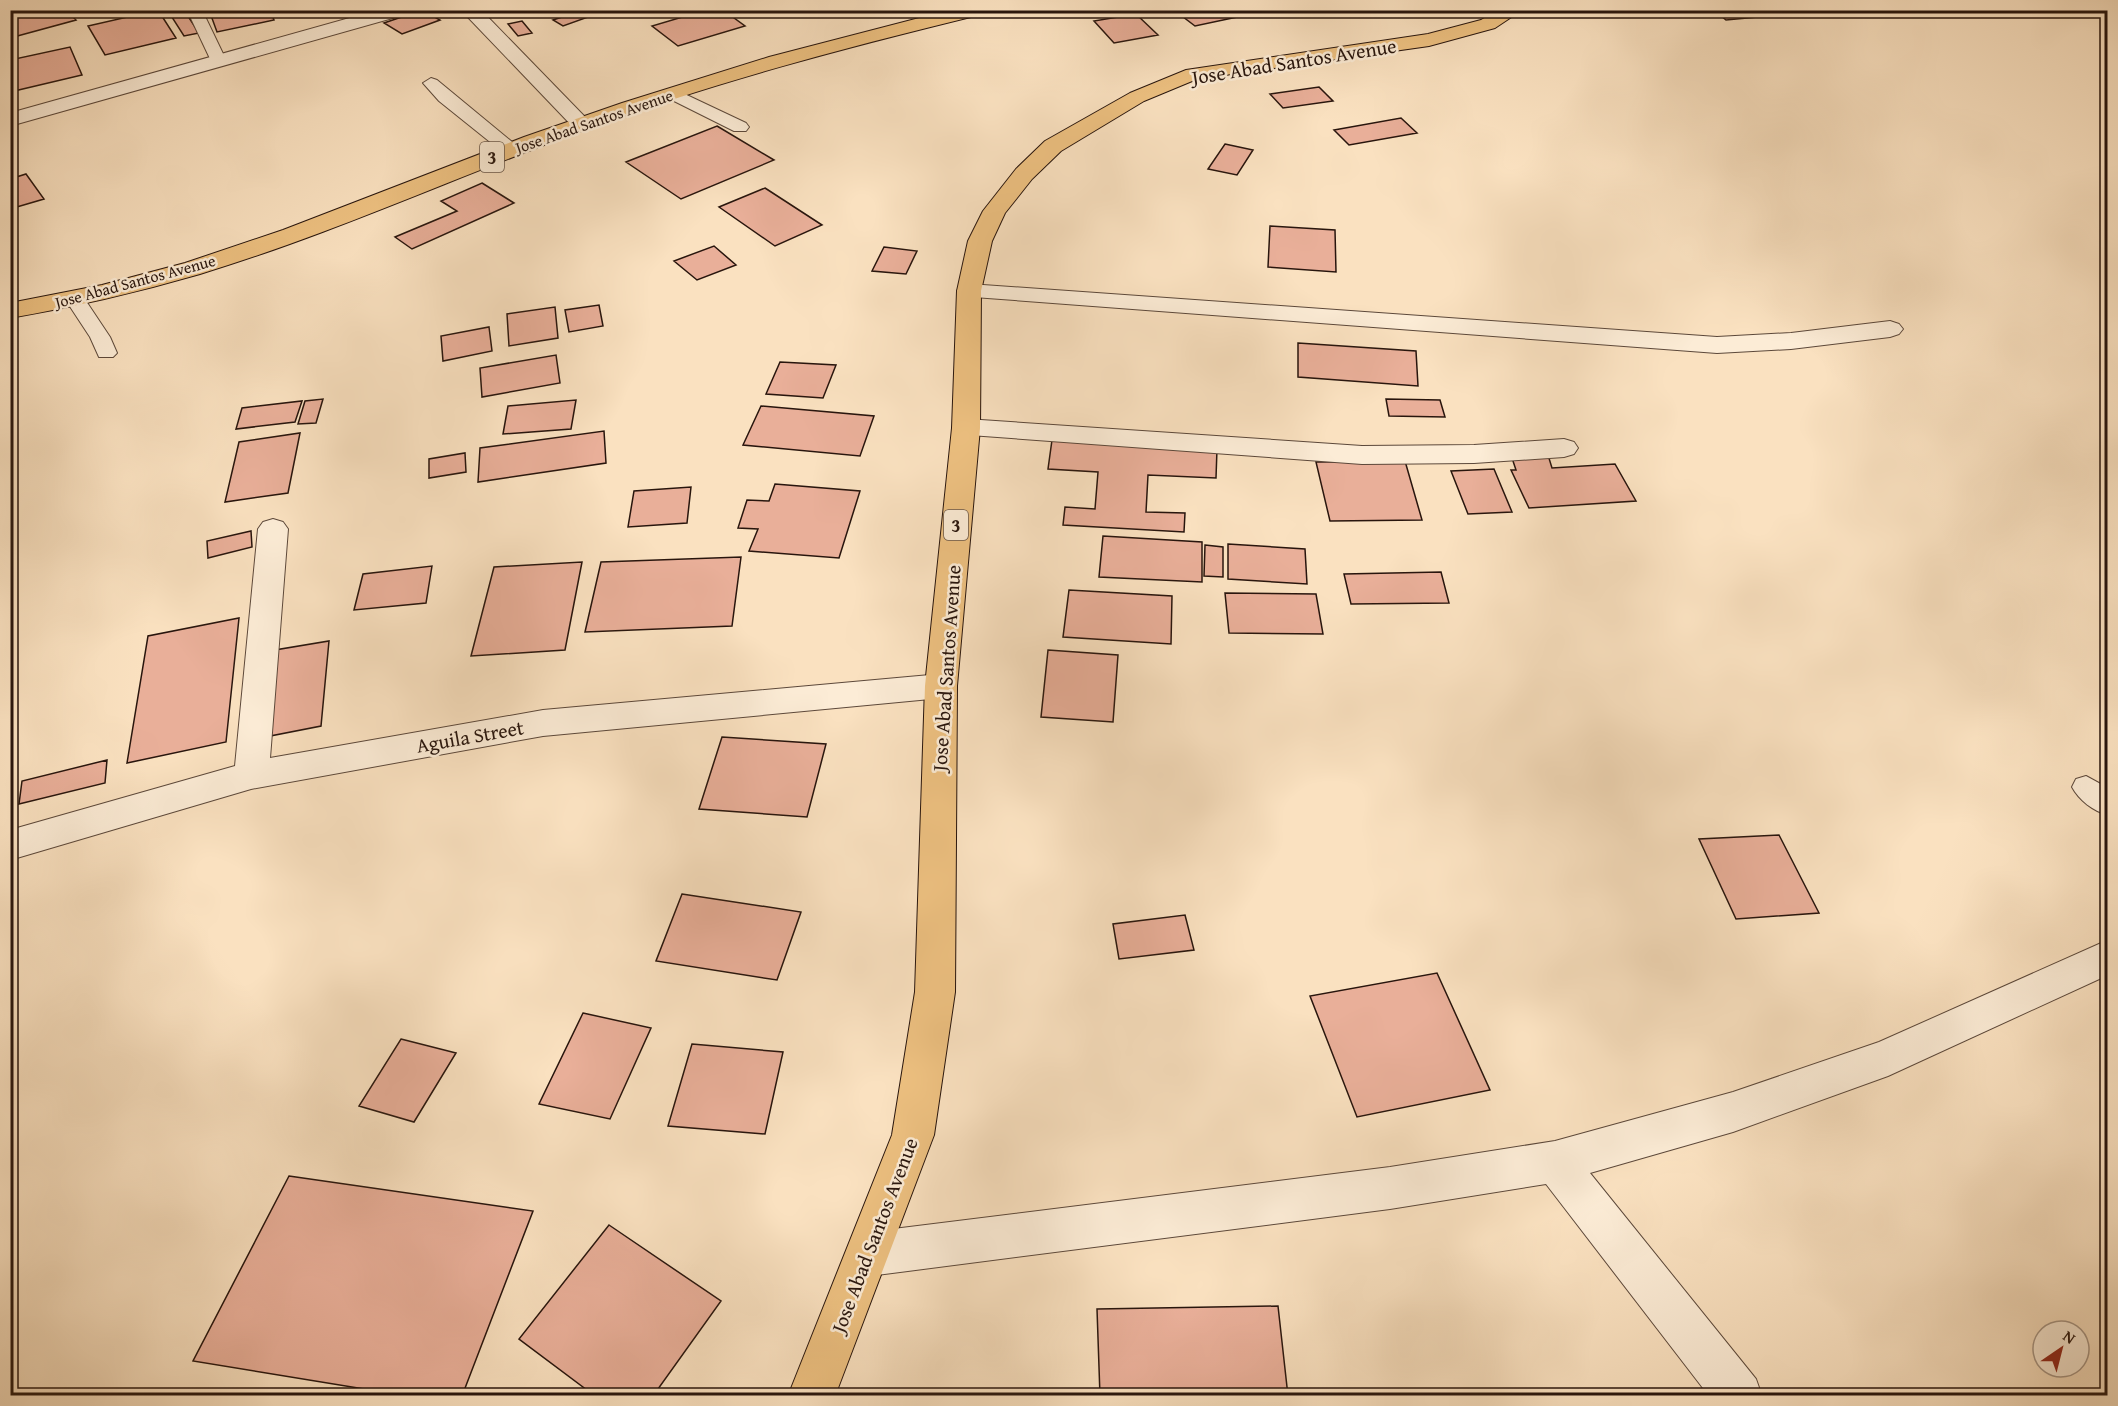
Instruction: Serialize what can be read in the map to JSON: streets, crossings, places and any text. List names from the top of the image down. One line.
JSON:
{"streets":{"highway":["Jose Abad Santos Avenue","3"],"street":["Aguila Street"]},"crossings":[["Jose Abad Santos Avenue","Aguila Street"]],"north":"top right"}
